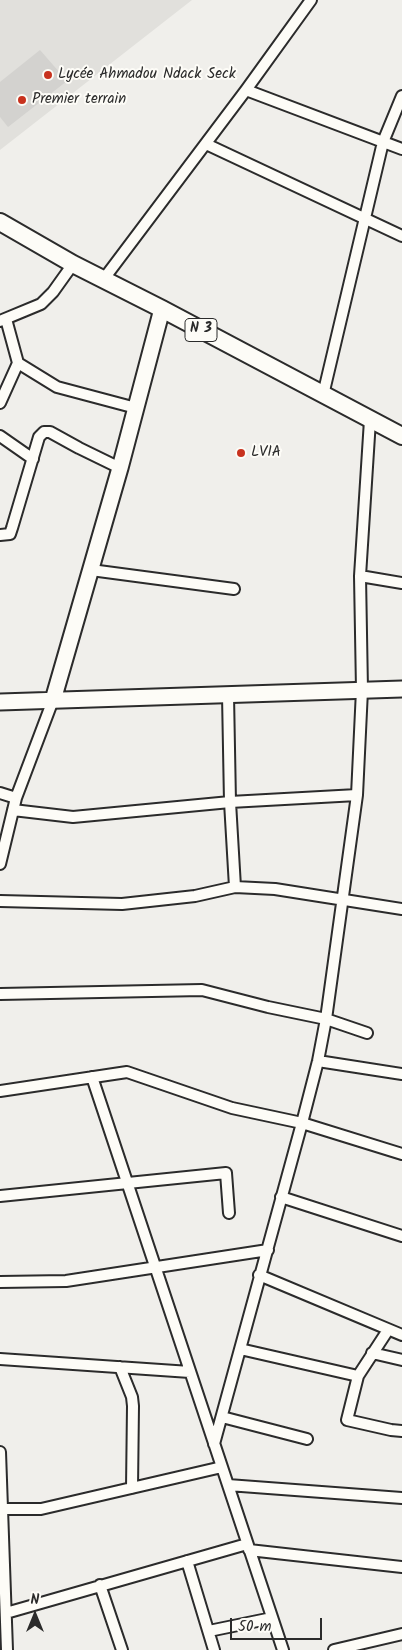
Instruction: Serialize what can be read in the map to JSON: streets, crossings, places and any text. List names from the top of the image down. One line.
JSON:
{"streets":{"main road":["N 3"]},"places":["Lycée Ahmadou Ndack Seck","Premier terrain","LVIA"],"scale_bar":"50 m","north":"top"}
